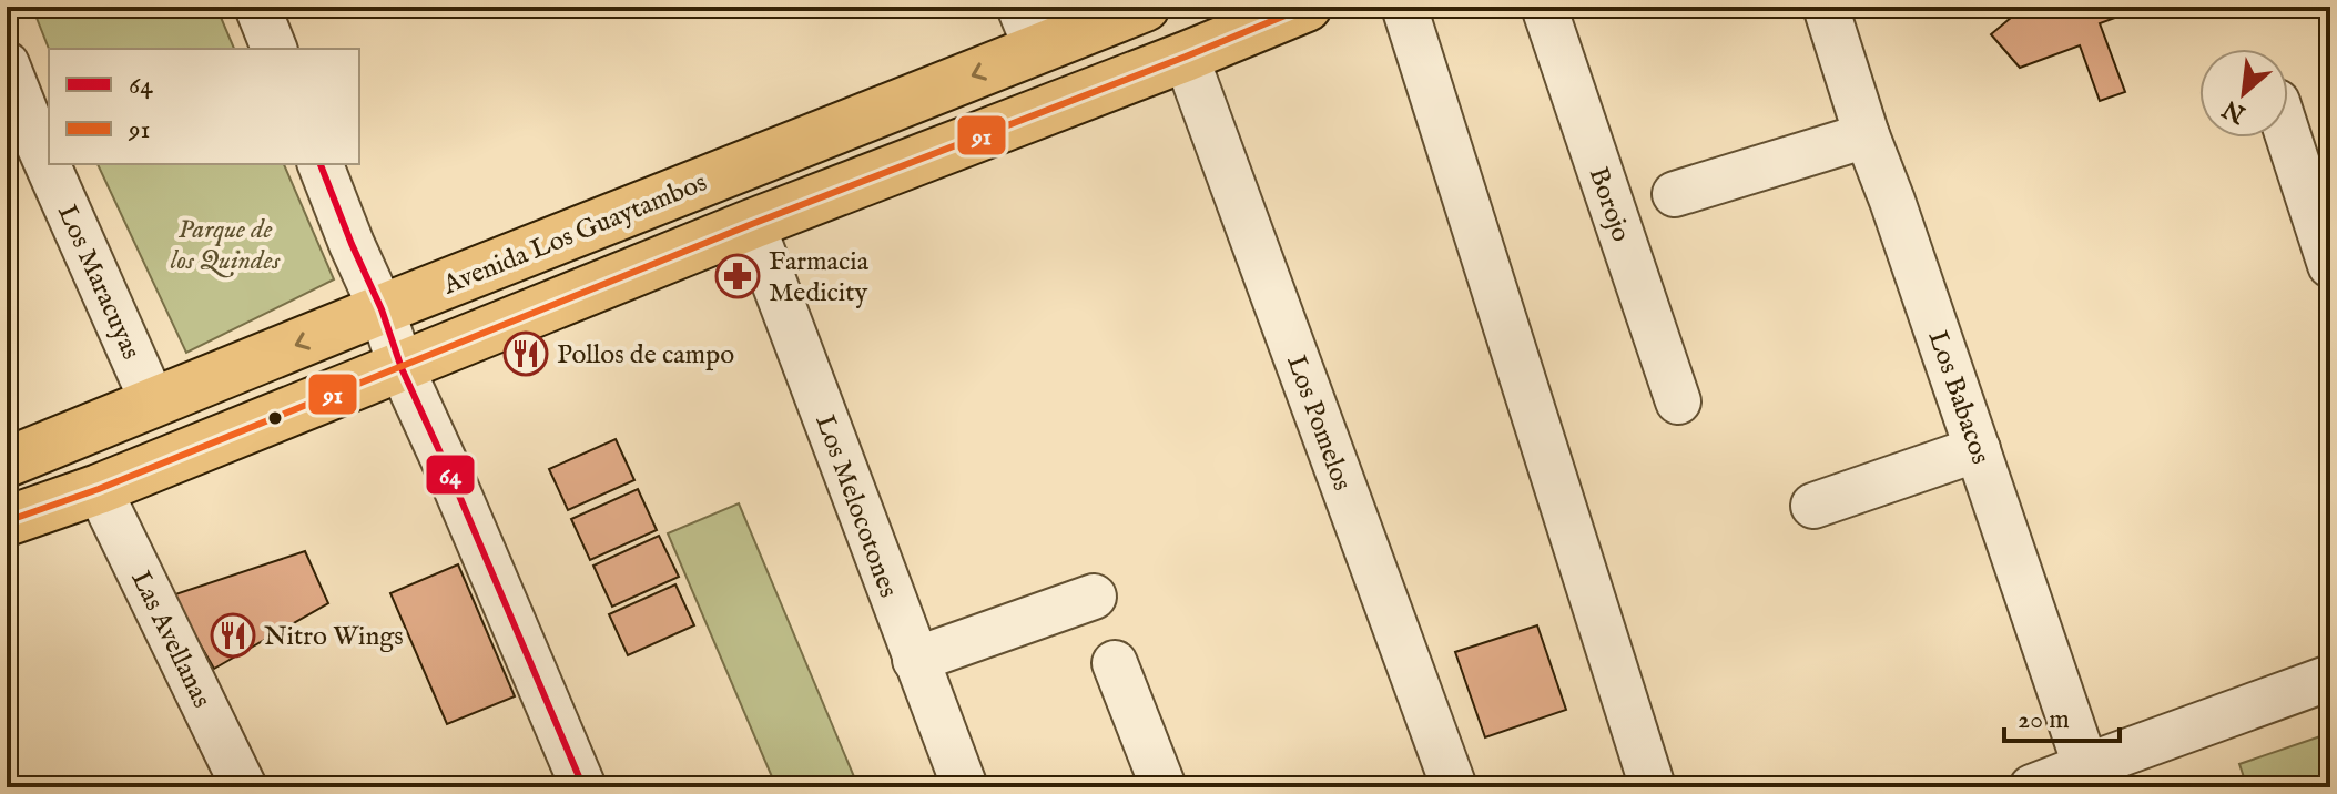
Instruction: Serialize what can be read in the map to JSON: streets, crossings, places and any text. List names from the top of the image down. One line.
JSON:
{"streets":{"main road":["Avenida Los Guaytambos"],"street":["Borojo","Los Maracuyas","Los Babacos","Los Pomelos","Los Melocotones","Las Avellanas"]},"crossings":[["Avenida Los Guaytambos","Los Maracuyas"]],"parks":["Parque de los Quindes"],"places":{"pharmacy":["Farmacia Medicity"],"restaurant":["Pollos de campo","Nitro Wings"]},"lines":["transit line 91","transit line 64"],"legend":["64","91"],"scale_bar":"20 m","north":"bottom left"}
